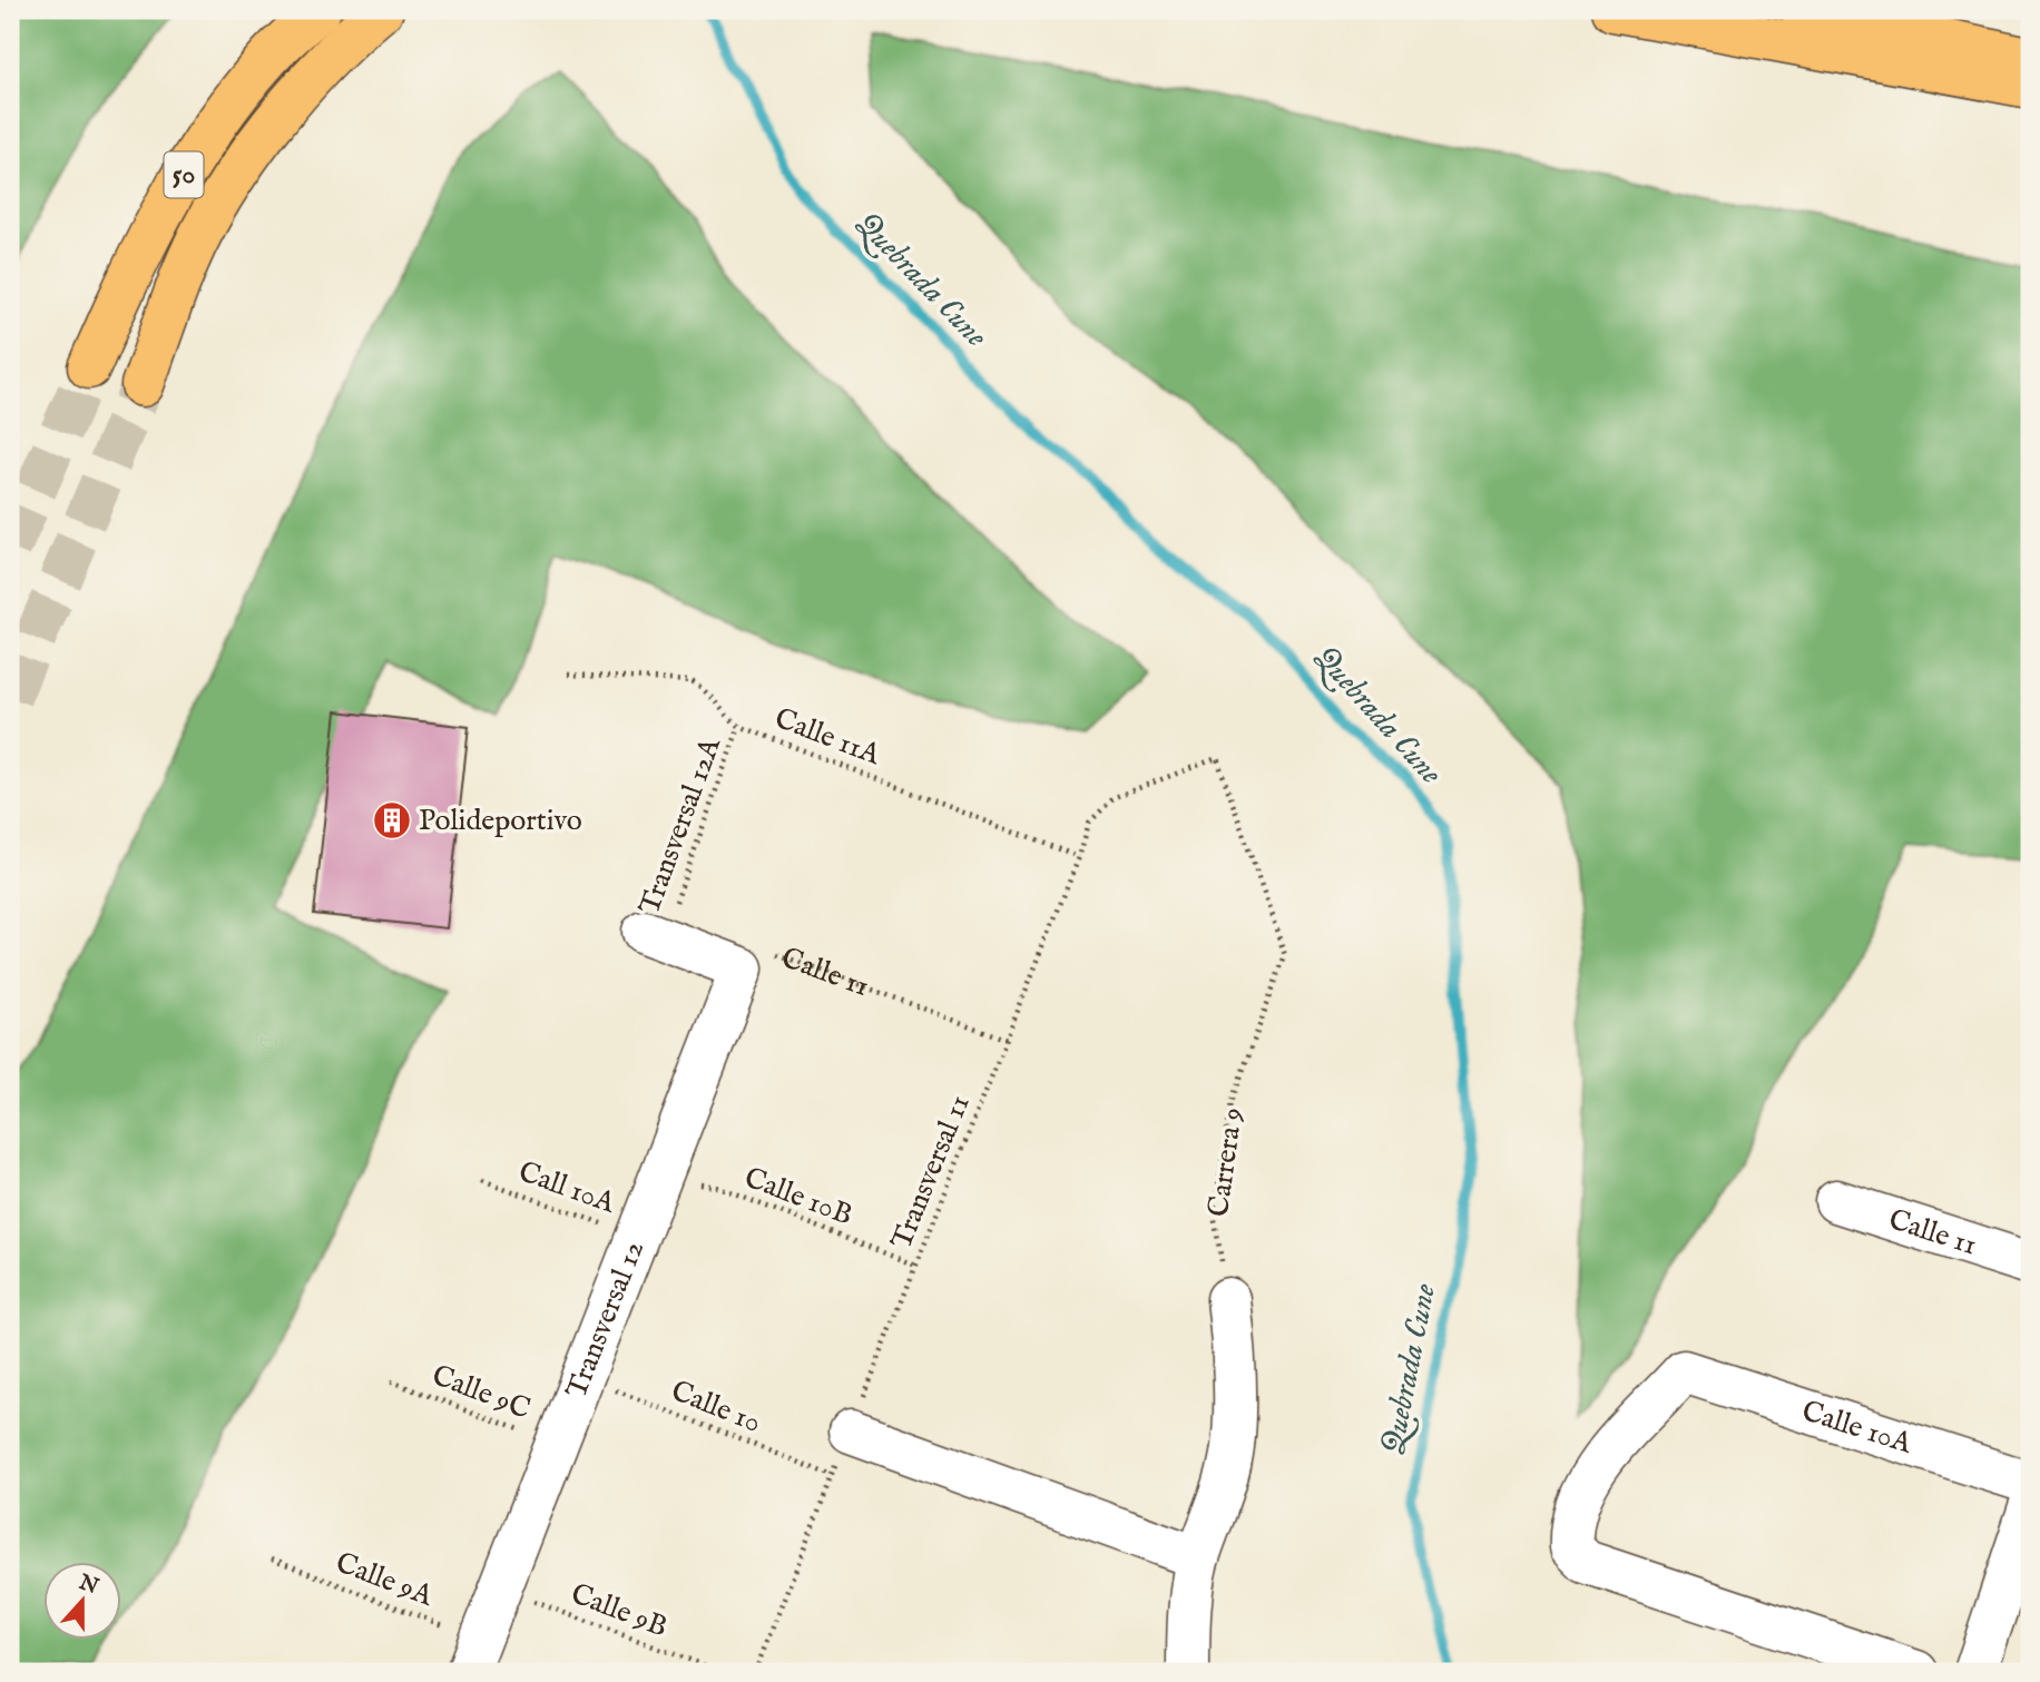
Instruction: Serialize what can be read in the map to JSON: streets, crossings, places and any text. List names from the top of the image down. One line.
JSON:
{"streets":{"highway":["50"],"street":["Calle 11","Transversal 12","Calle 10A"],"path":["Calle 11A","Transversal 12A","Carrera 9","Transversal 11","Call 10A","Calle 10B","Calle 9C","Calle 10","Calle 9A","Calle 9B"]},"crossings":[["Calle 11A","Transversal 12A"],["Calle 11A","Transversal 11"],["Transversal 12A","Calle 11"],["Calle 11","Transversal 11"],["Calle 11","Transversal 12"],["Carrera 9","Transversal 11"],["Transversal 11","Calle 10B"],["Transversal 11","Calle 10"],["Call 10A","Transversal 12"],["Calle 10B","Transversal 12"],["Transversal 12","Calle 9C"],["Transversal 12","Calle 10"],["Transversal 12","Calle 9A"],["Transversal 12","Calle 9B"]],"water":["Quebrada Cune"],"places":{"building":["Polideportivo"]},"north":"top"}
